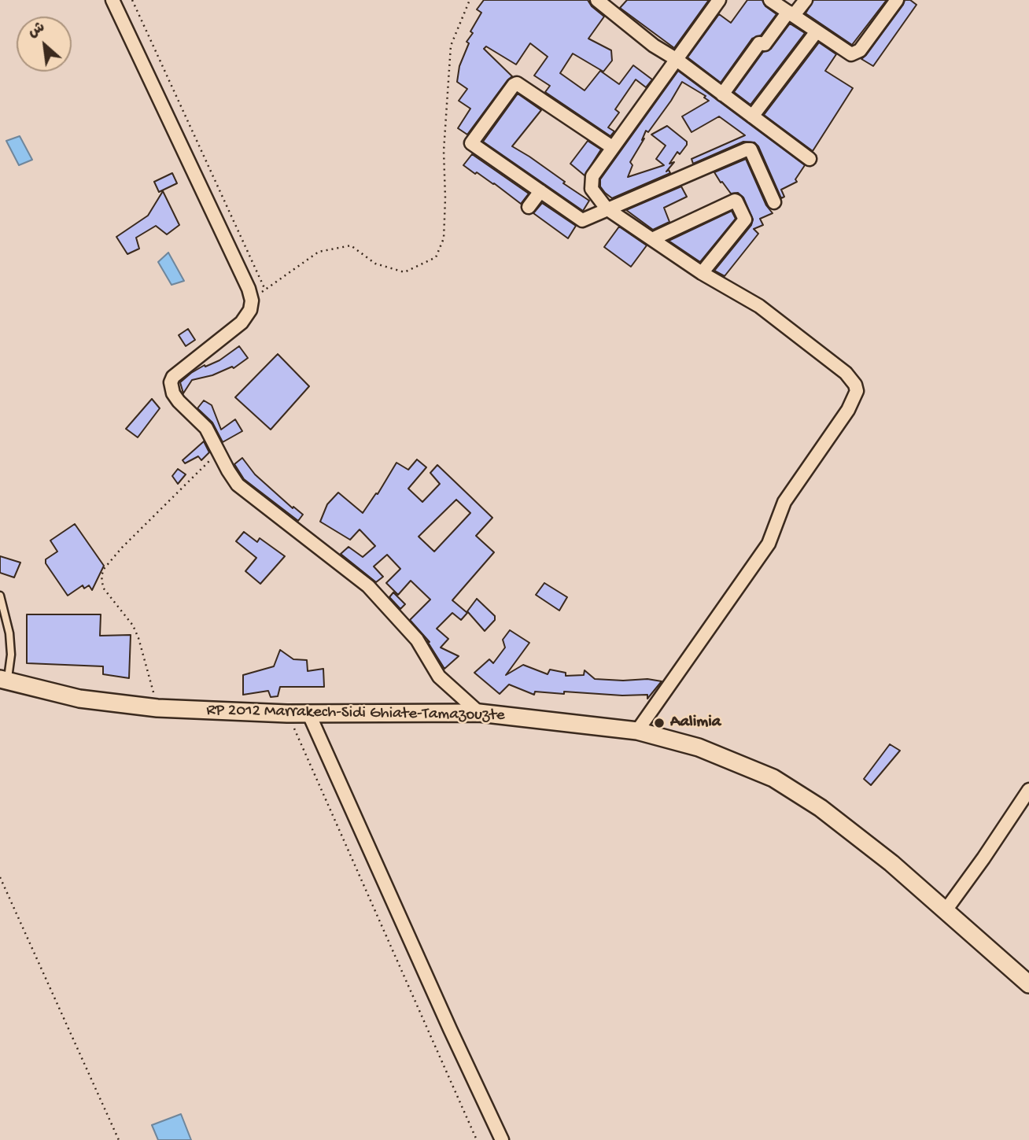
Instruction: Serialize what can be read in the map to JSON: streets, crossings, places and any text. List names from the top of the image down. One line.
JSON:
{"streets":{"street":["RP 2012 Marrakech-Sidi Ghiate-Tamazouzte"]},"places":["Aalimia"],"north":"top left"}
